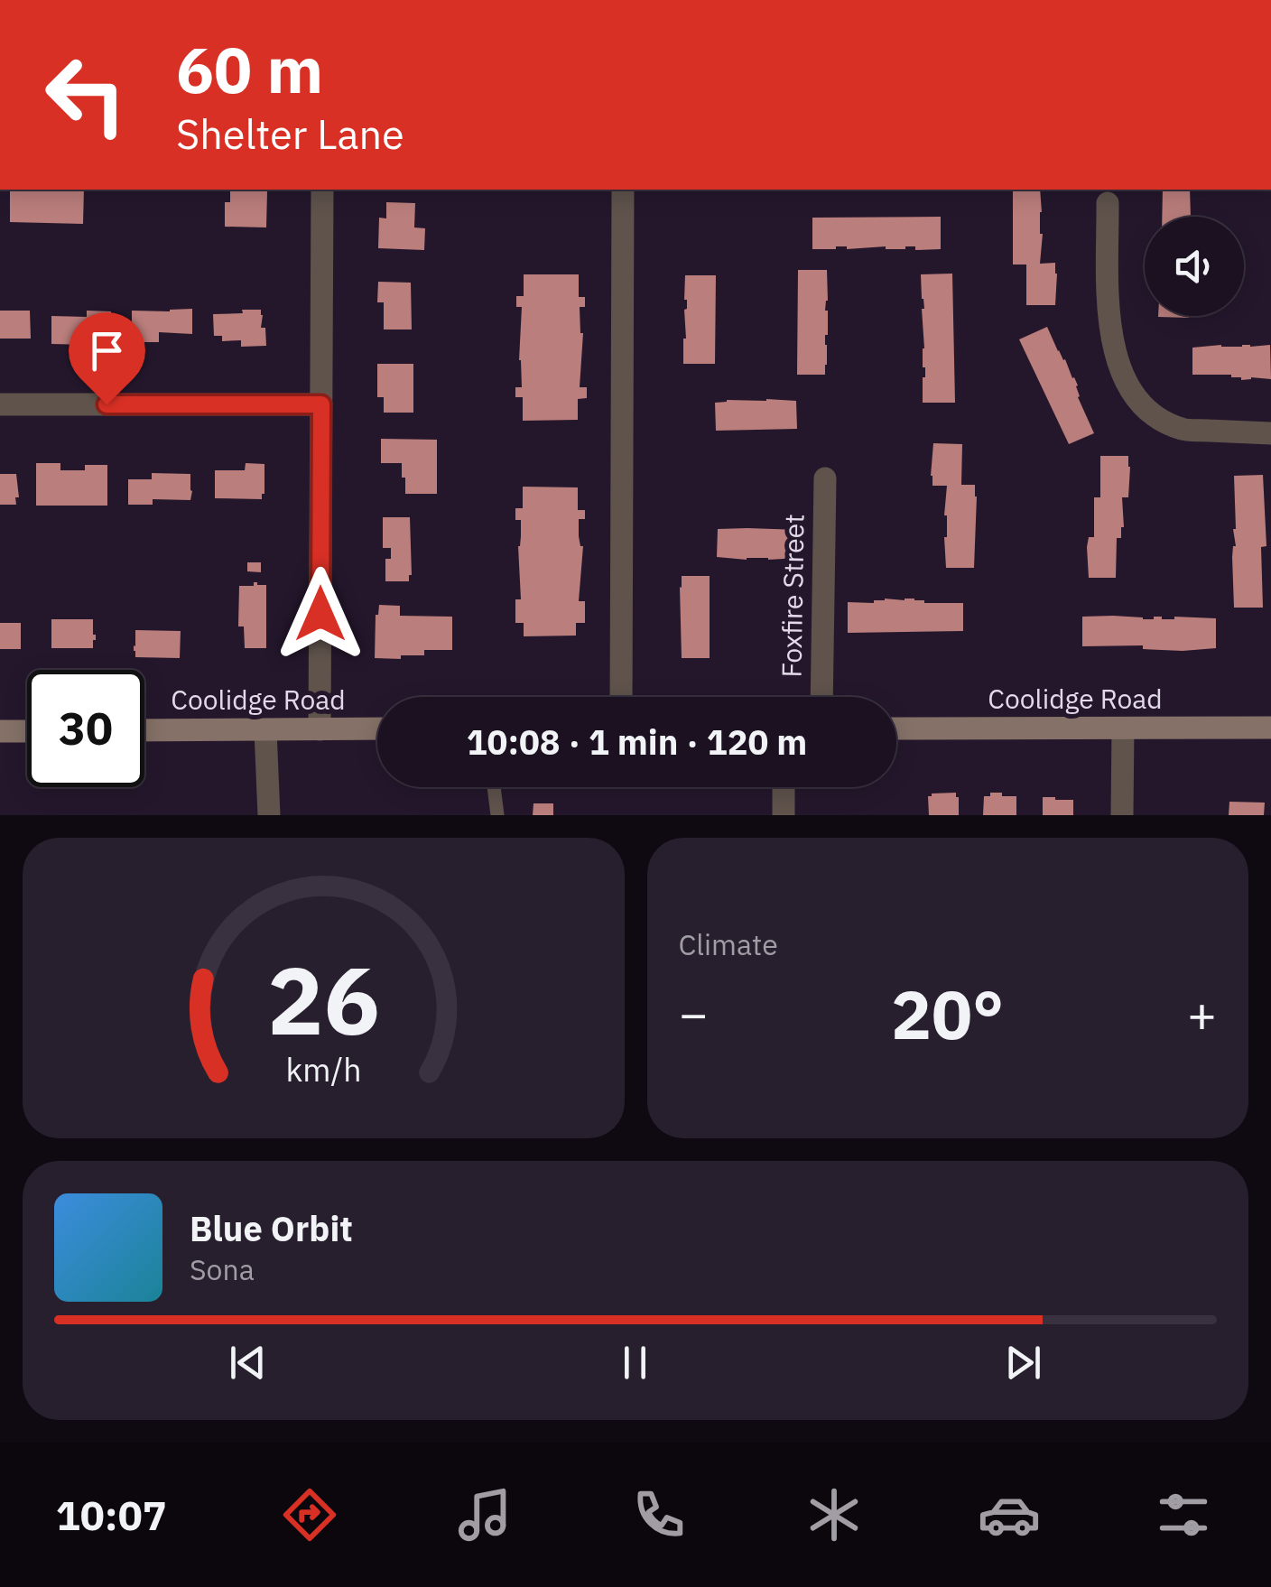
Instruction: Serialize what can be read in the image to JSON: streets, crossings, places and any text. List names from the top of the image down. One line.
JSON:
{"streets":{"street":["Foxfire Street","Coolidge Road"]},"page":{"turn":["60 m","Shelter Lane"],"limit":"30","trip":"10:08 · 1 min · 120 m","tile":"Climate","heat":["−","20°","+"],"song":["Blue Orbit","Sona"],"tabs":"10:07","gauge":["26","km/h"]}}
